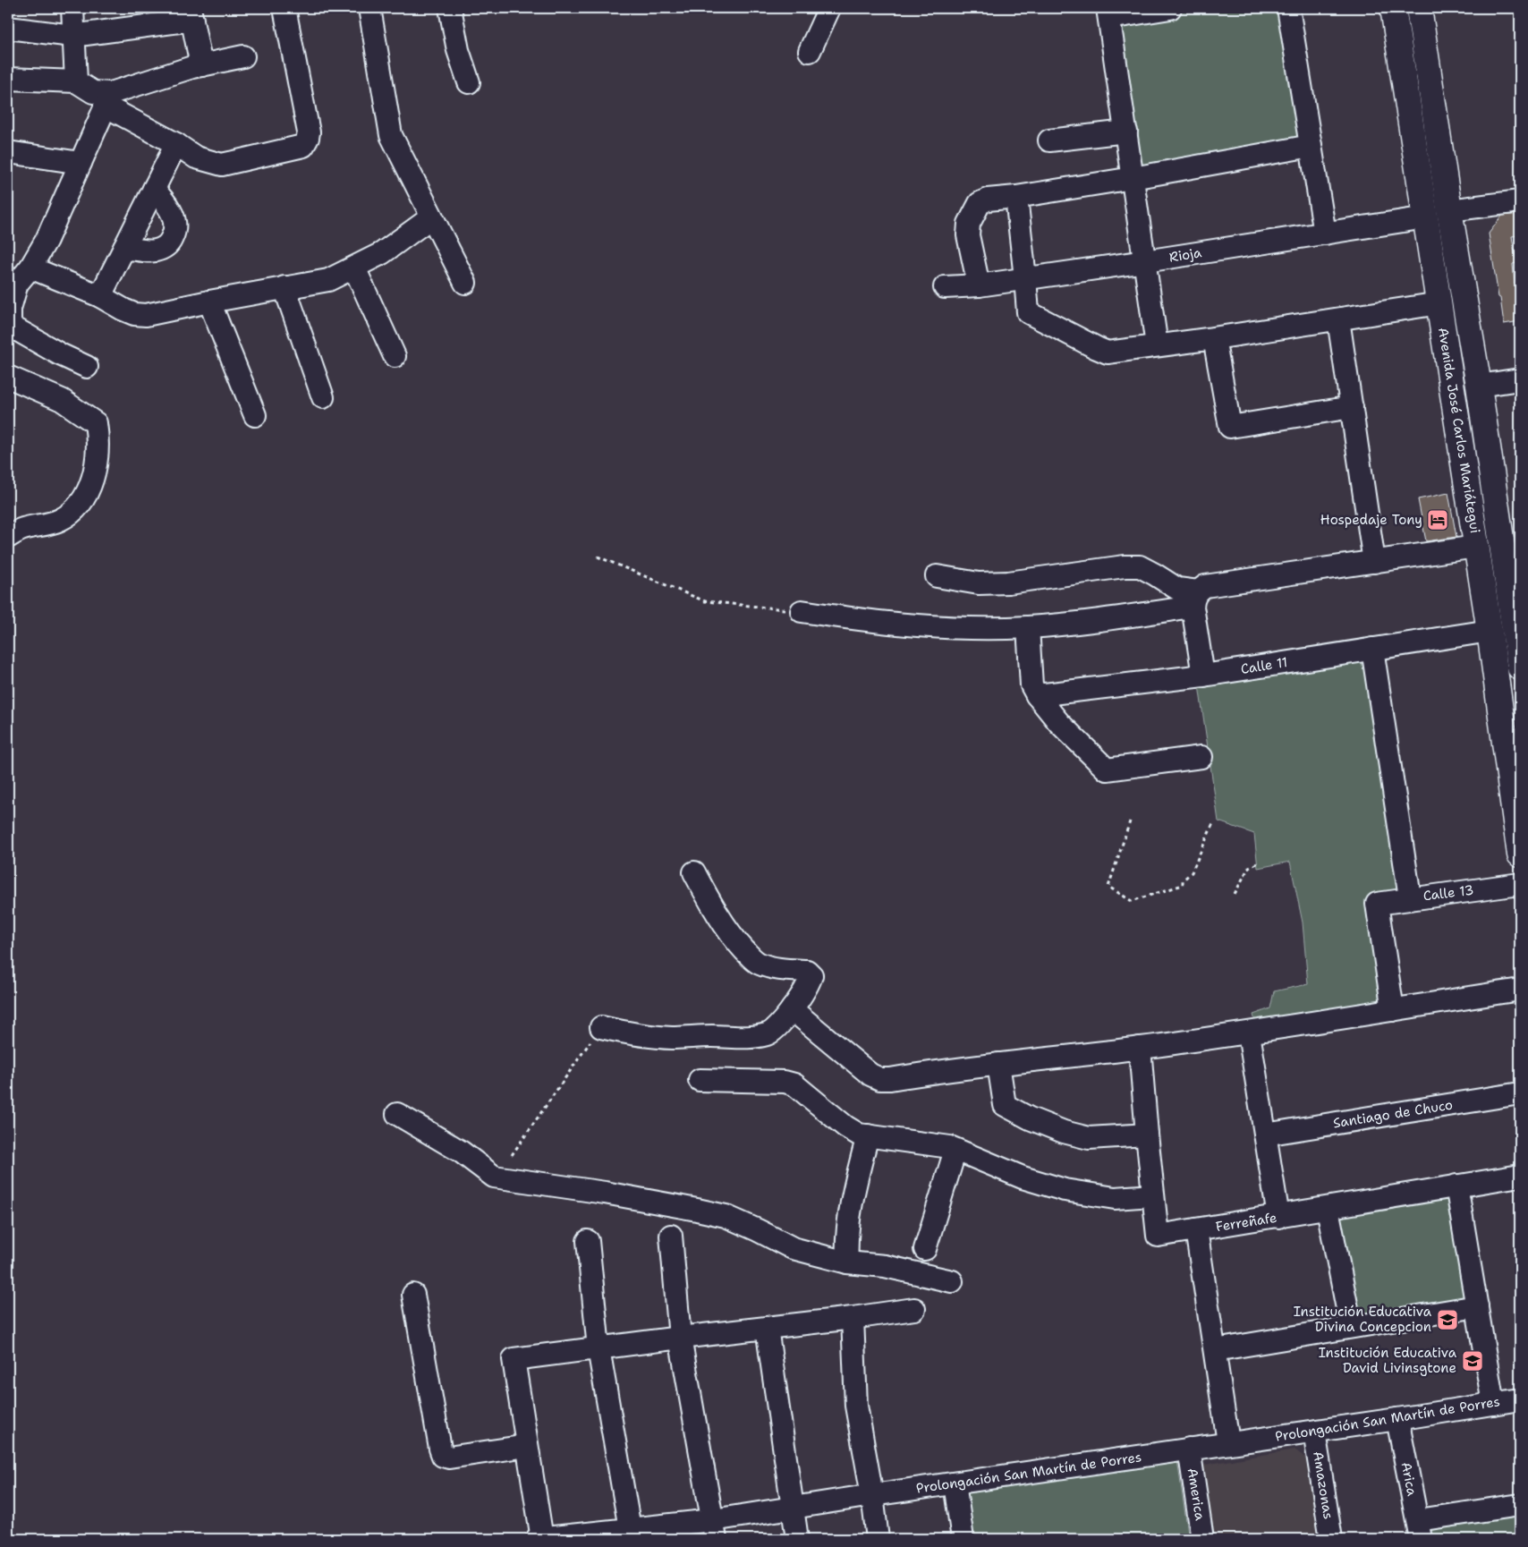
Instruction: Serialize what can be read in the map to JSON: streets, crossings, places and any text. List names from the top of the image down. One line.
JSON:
{"streets":{"main road":["Avenida José Carlos Mariátegui"],"street":["Rioja","Calle 11","Calle 13","Santiago de Chuco","Ferreñafe","Prolongación San Martín de Porres","Arica","Amazonas","America"]},"crossings":[["Rioja","Avenida José Carlos Mariátegui"],["Avenida José Carlos Mariátegui","Calle 11"],["Prolongación San Martín de Porres","Arica"],["Prolongación San Martín de Porres","Amazonas"],["Prolongación San Martín de Porres","America"]],"places":{"hotel":["Hospedaje Tony"],"school or university":["Institución Educativa Divina Concepcion","Institución Educativa David Livinsgtone"]}}
